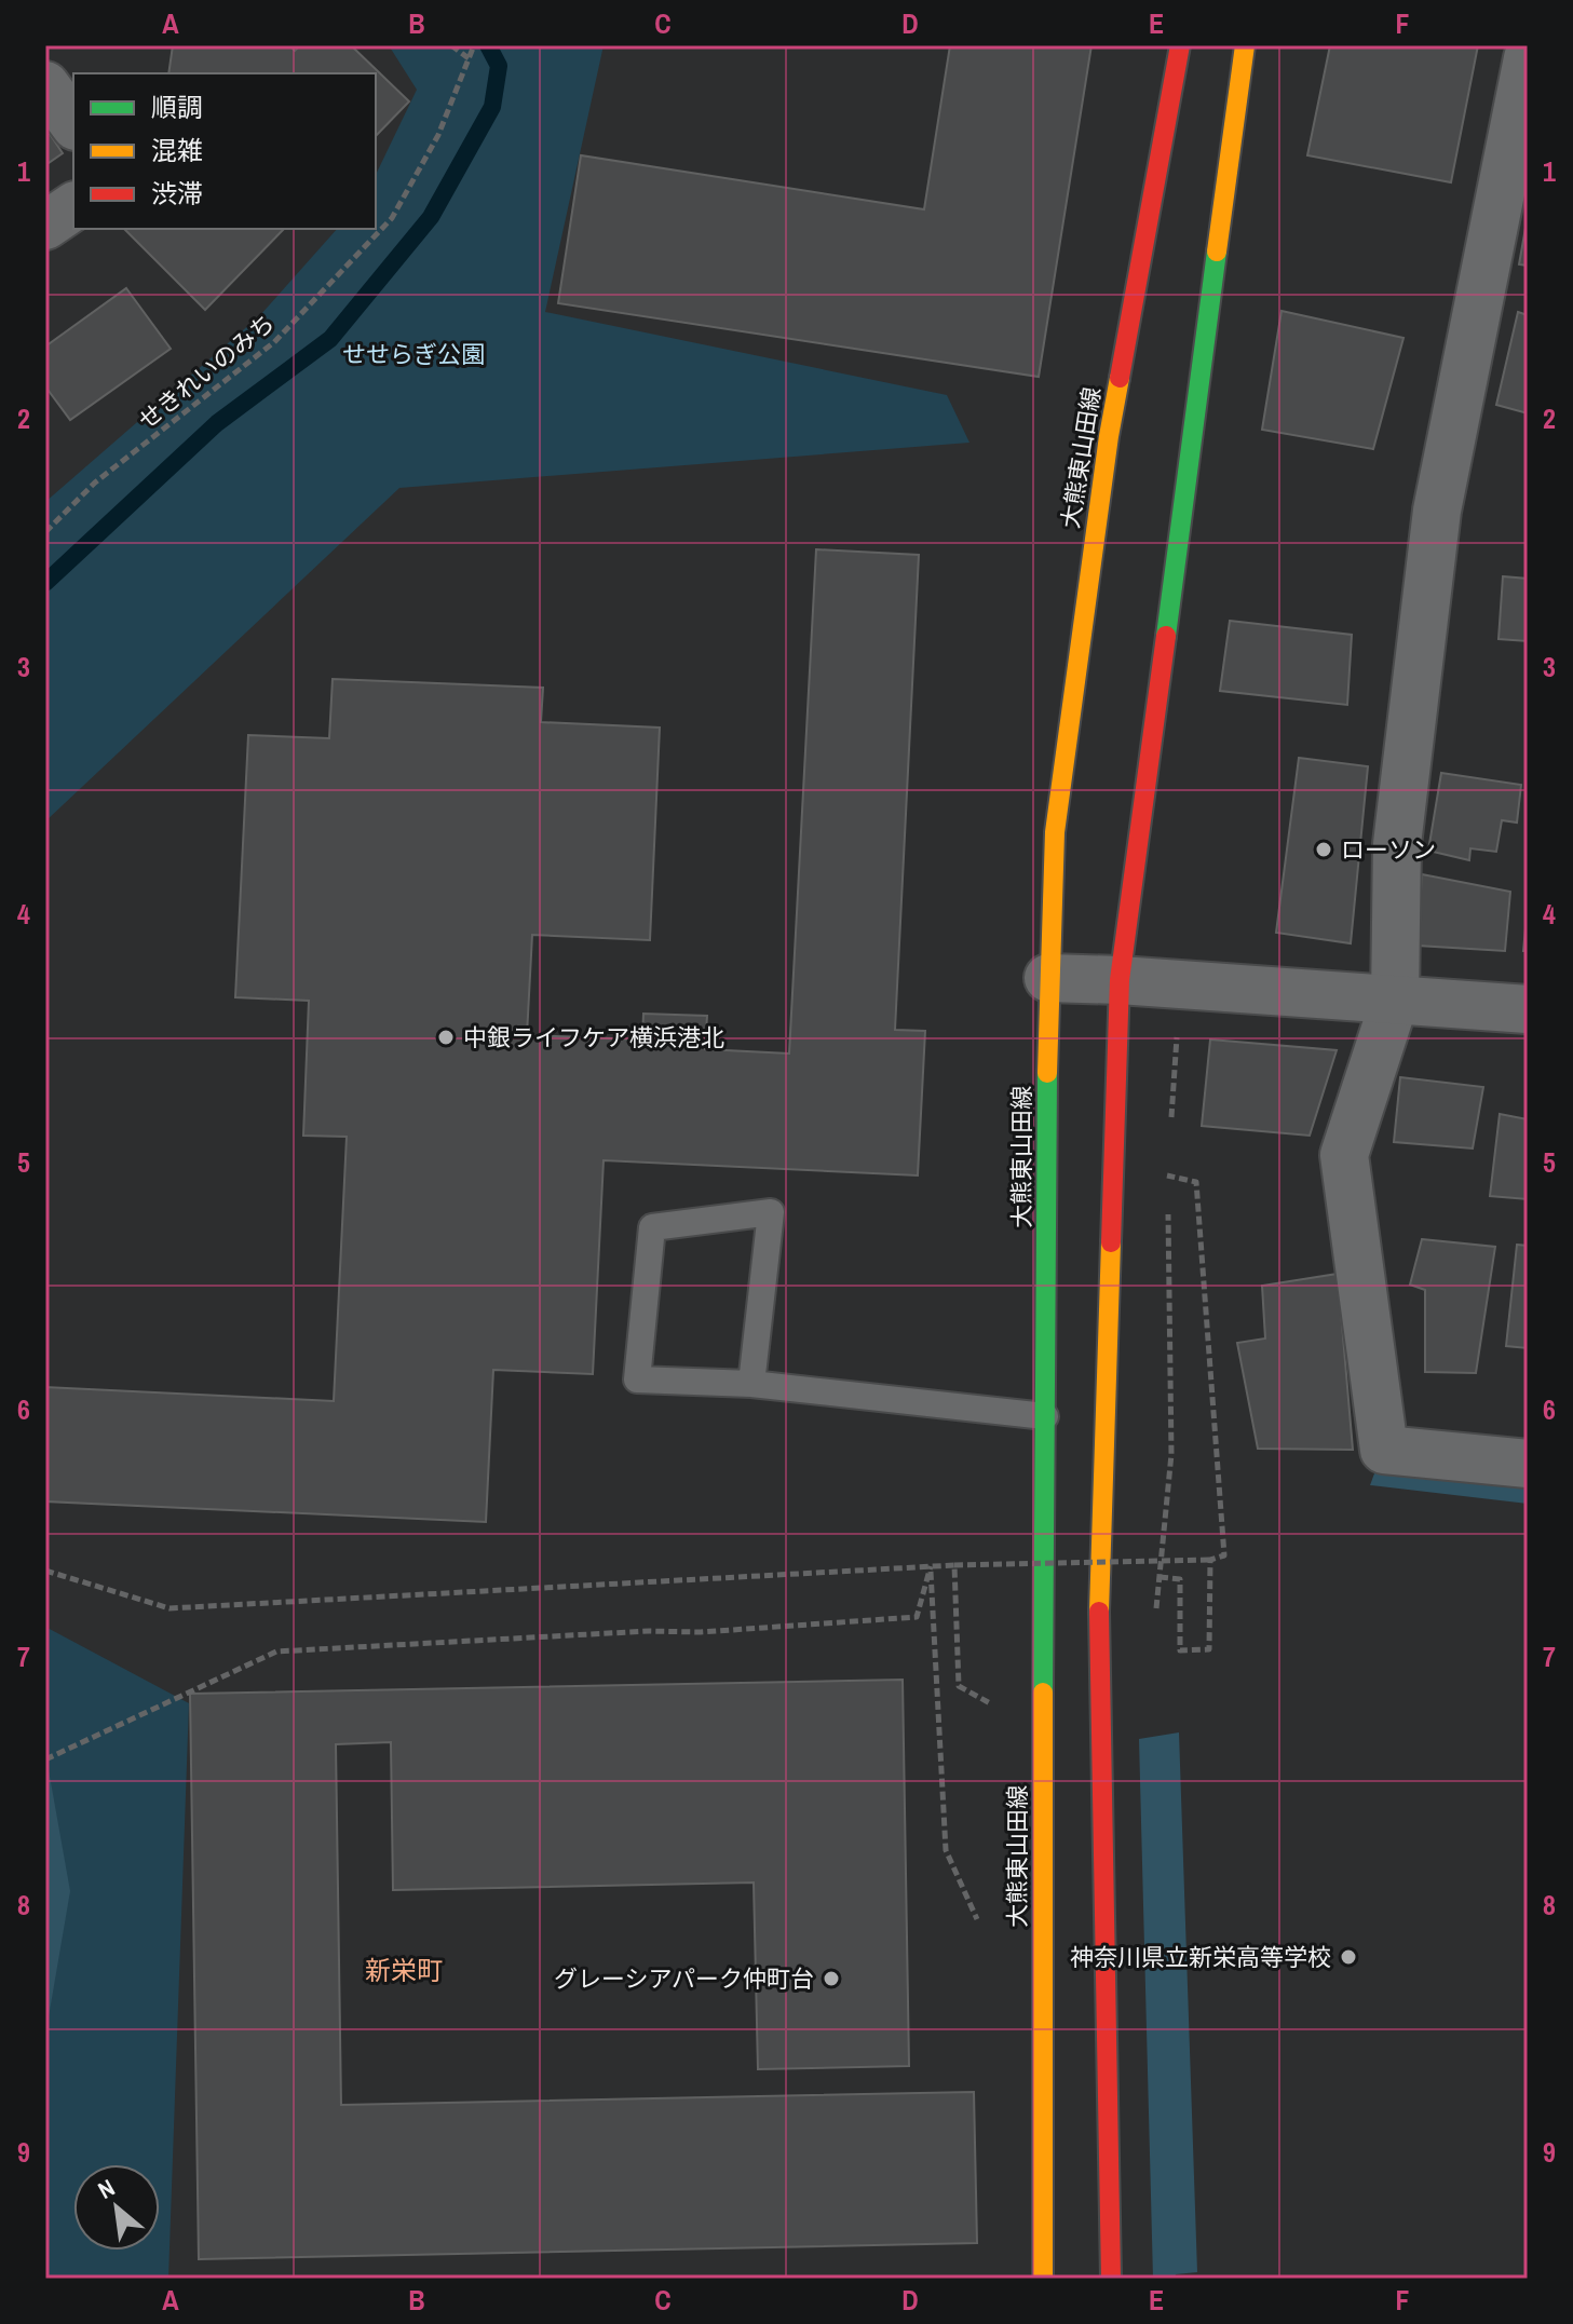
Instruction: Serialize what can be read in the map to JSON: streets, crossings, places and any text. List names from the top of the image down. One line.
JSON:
{"streets":{"street":["大熊東山田線"],"path":["せきれいのみち"]},"districts":["新栄町"],"parks":["せせらぎ公園"],"places":["ローソン","中銀ライフケア横浜港北","神奈川県立新栄高等学校","グレーシアパーク仲町台"],"legend":["順調","混雑","渋滞"],"north":"top left","grid":{"columns":["A","B","C","D","E","F"],"rows":["1","2","3","4","5","6","7","8","9"]}}
